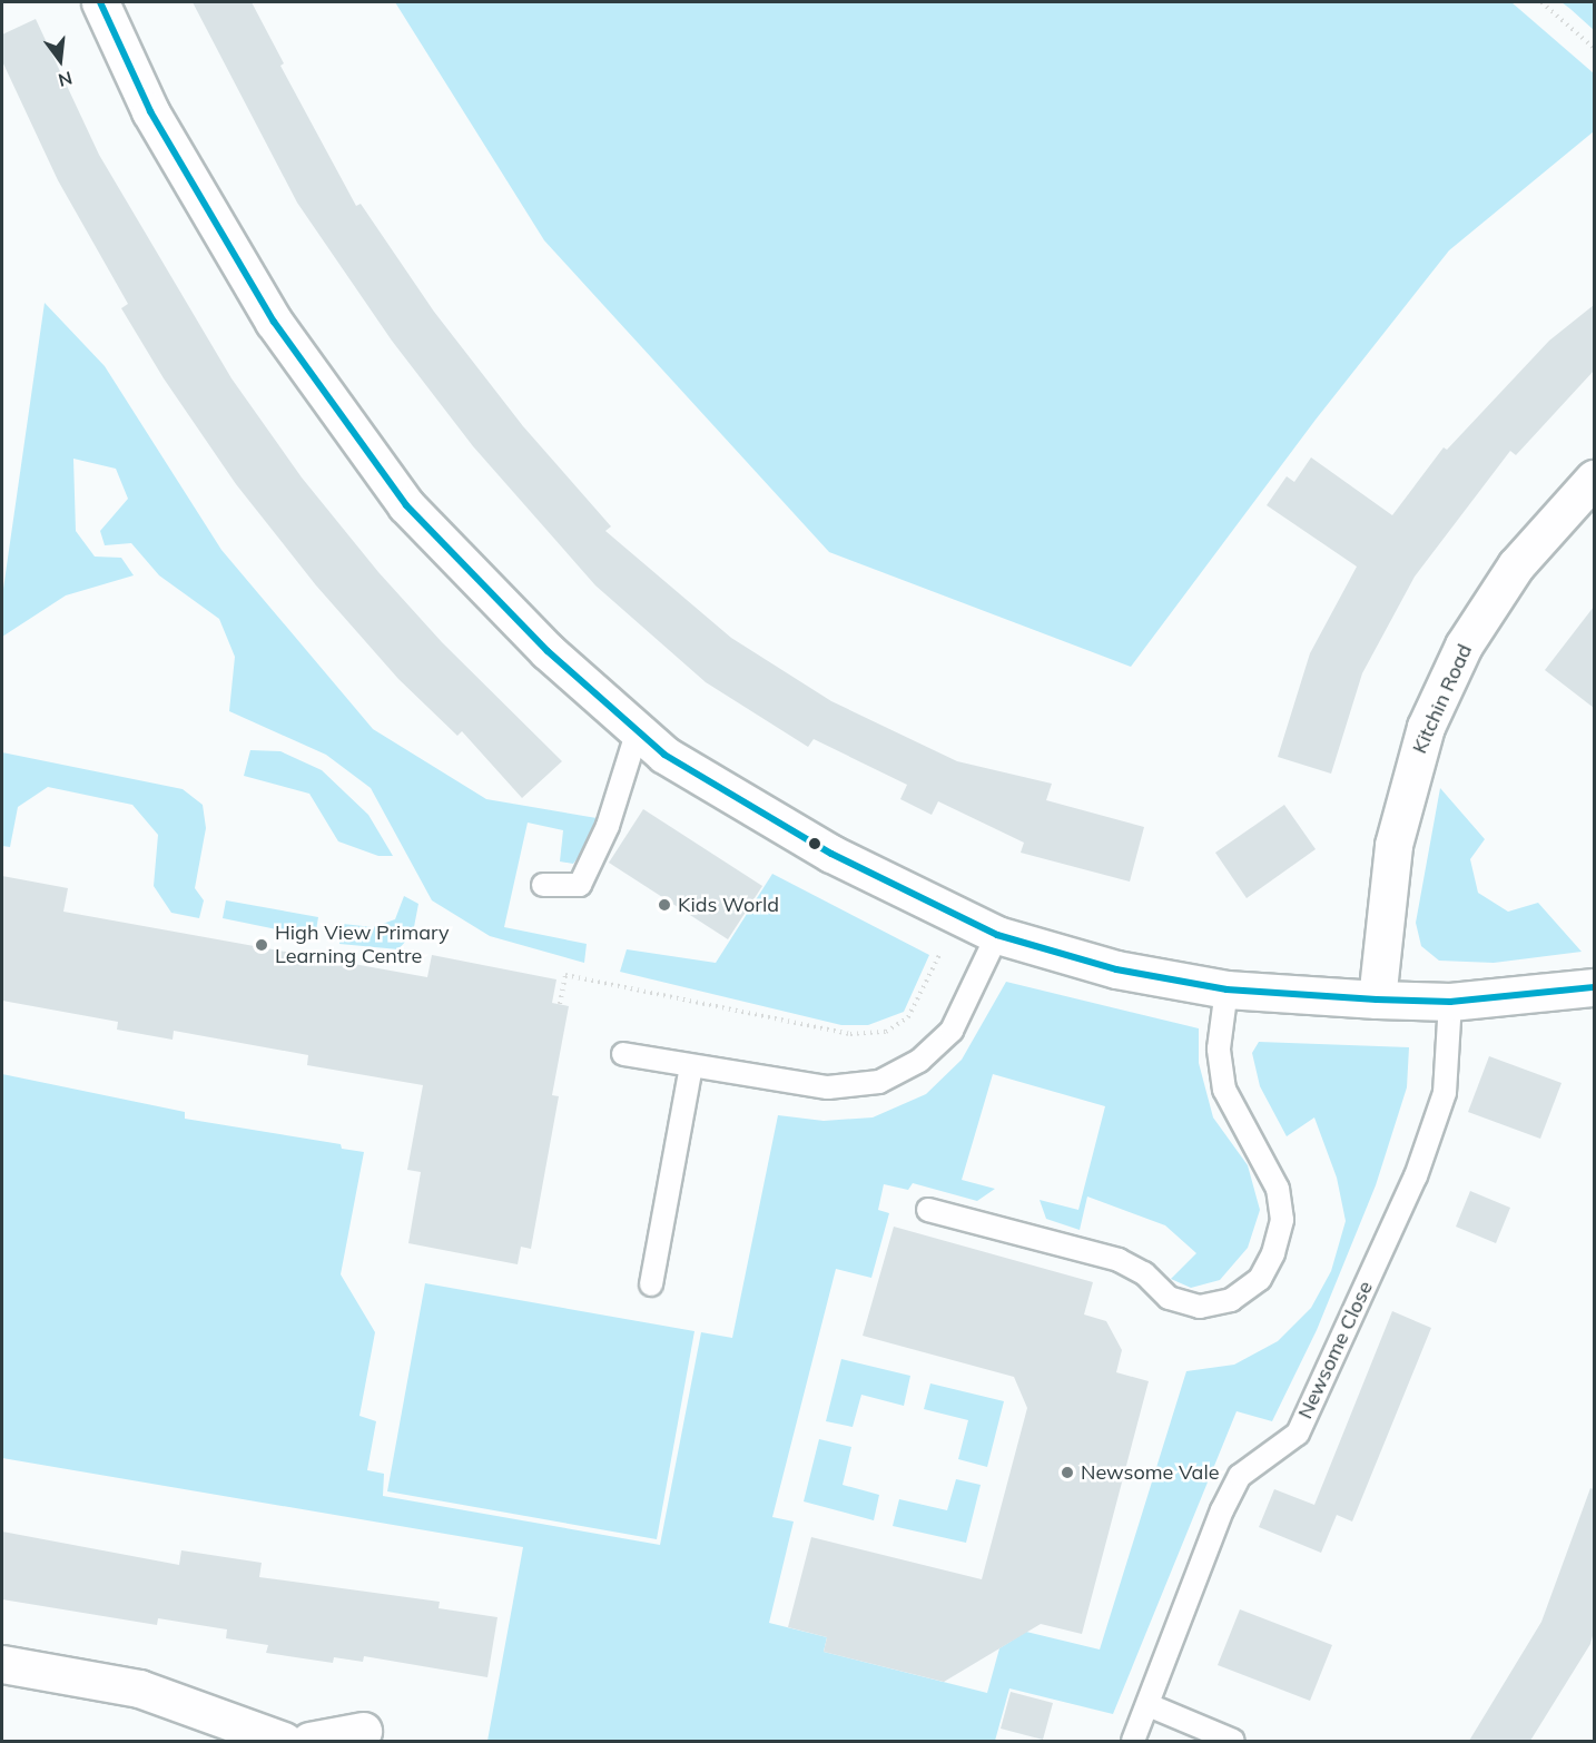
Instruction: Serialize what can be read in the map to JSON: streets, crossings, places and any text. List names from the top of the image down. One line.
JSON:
{"streets":{"street":["Kitchin Road"],"lane":["Newsome Close"]},"places":["Kids World","High View Primary Learning Centre","Newsome Vale"],"north":"bottom"}
